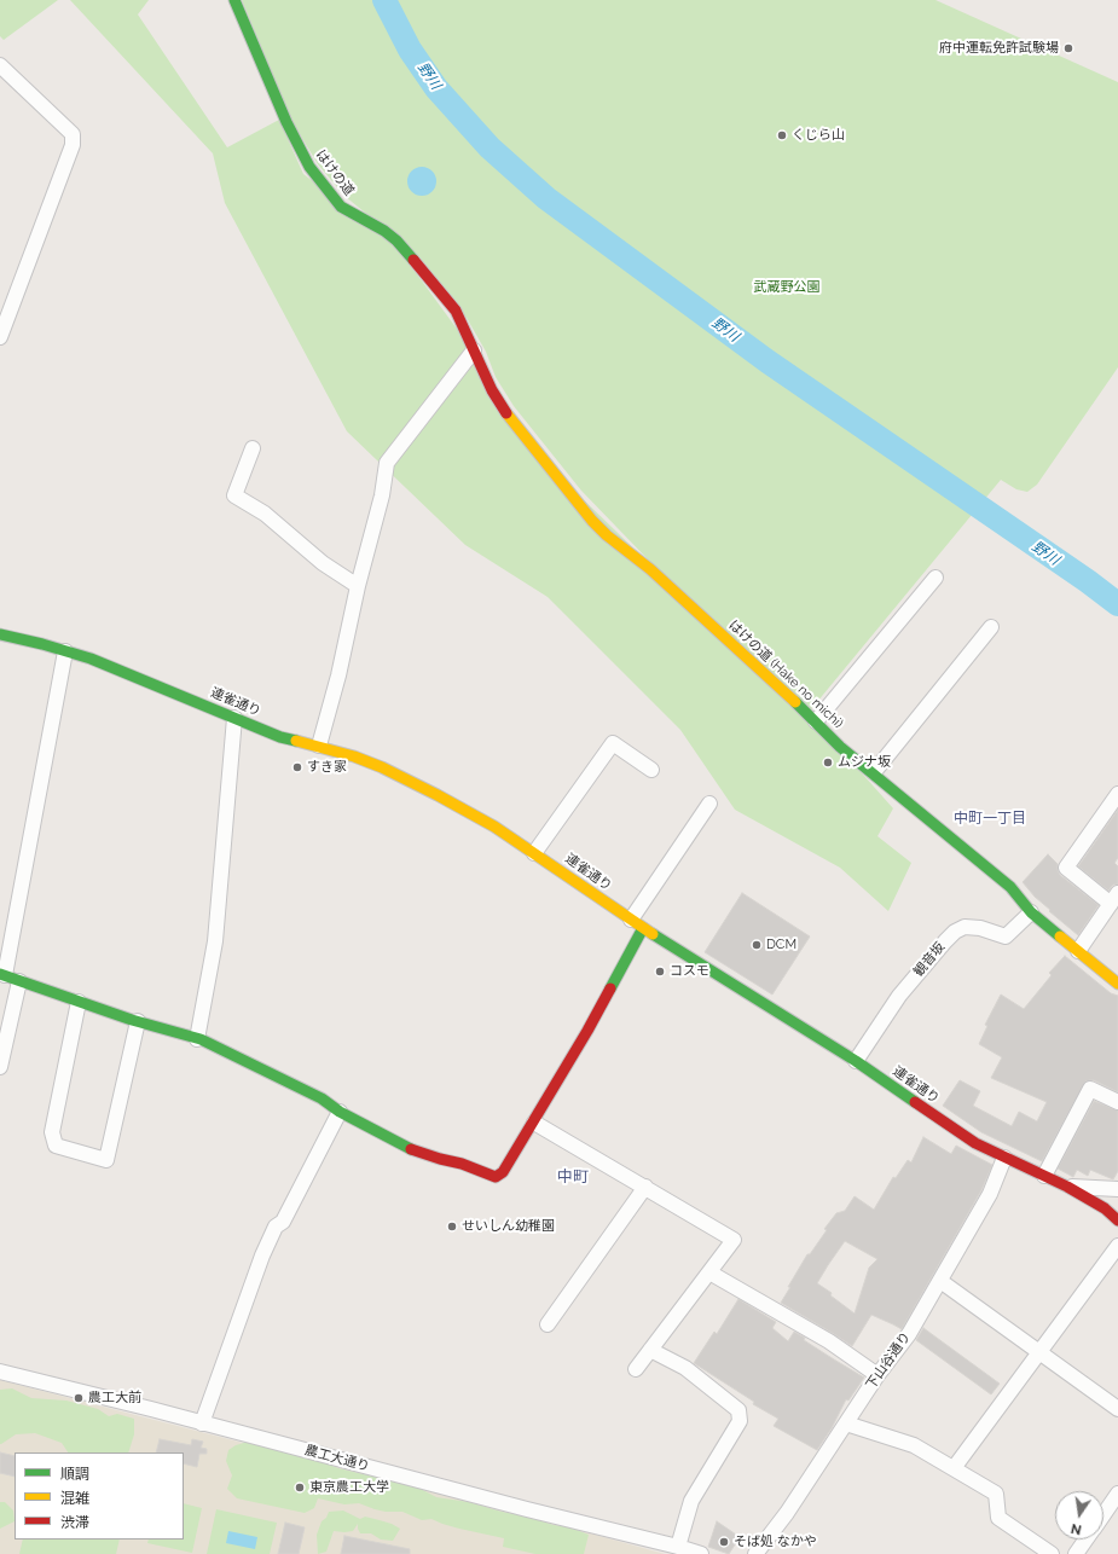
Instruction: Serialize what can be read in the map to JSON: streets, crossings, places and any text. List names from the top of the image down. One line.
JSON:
{"streets":{"street":["はけの道","はけの道 (Hake no michi)","連雀通り","観音坂","下山谷通り","農工大通り"]},"crossings":[["はけの道","はけの道 (Hake no michi)"],["はけの道 (Hake no michi)","観音坂"],["連雀通り","観音坂"],["連雀通り","下山谷通り"]],"districts":["中町一丁目","中町"],"water":["野川"],"parks":["武蔵野公園"],"places":["府中運転免許試験場","くじら山","ムジナ坂","すき家","DCM","コスモ","せいしん幼稚園","農工大前","東京農工大学","そば処 なかや"],"legend":["順調","混雑","渋滞"],"north":"bottom"}
